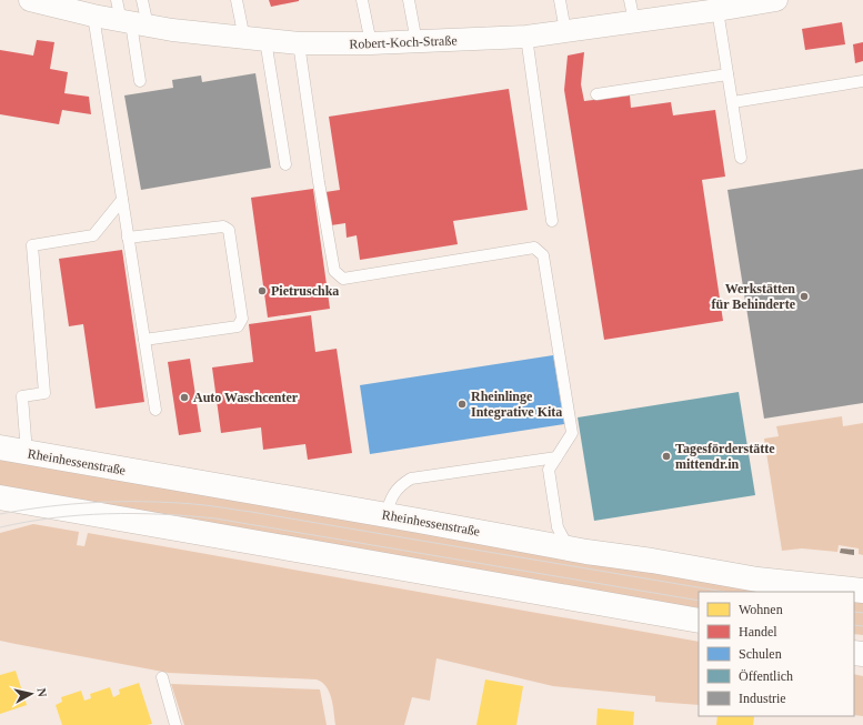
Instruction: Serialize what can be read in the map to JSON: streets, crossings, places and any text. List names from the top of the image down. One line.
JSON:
{"streets":{"main road":["Rheinhessenstraße"],"street":["Robert-Koch-Straße"]},"places":["Pietruschka","Werkstätten für Behinderte","Auto Waschcenter","Rheinlinge Integrative Kita","Tagesförderstätte mittendr.in"],"legend":["Wohnen","Handel","Schulen","Öffentlich","Industrie"],"north":"right"}
